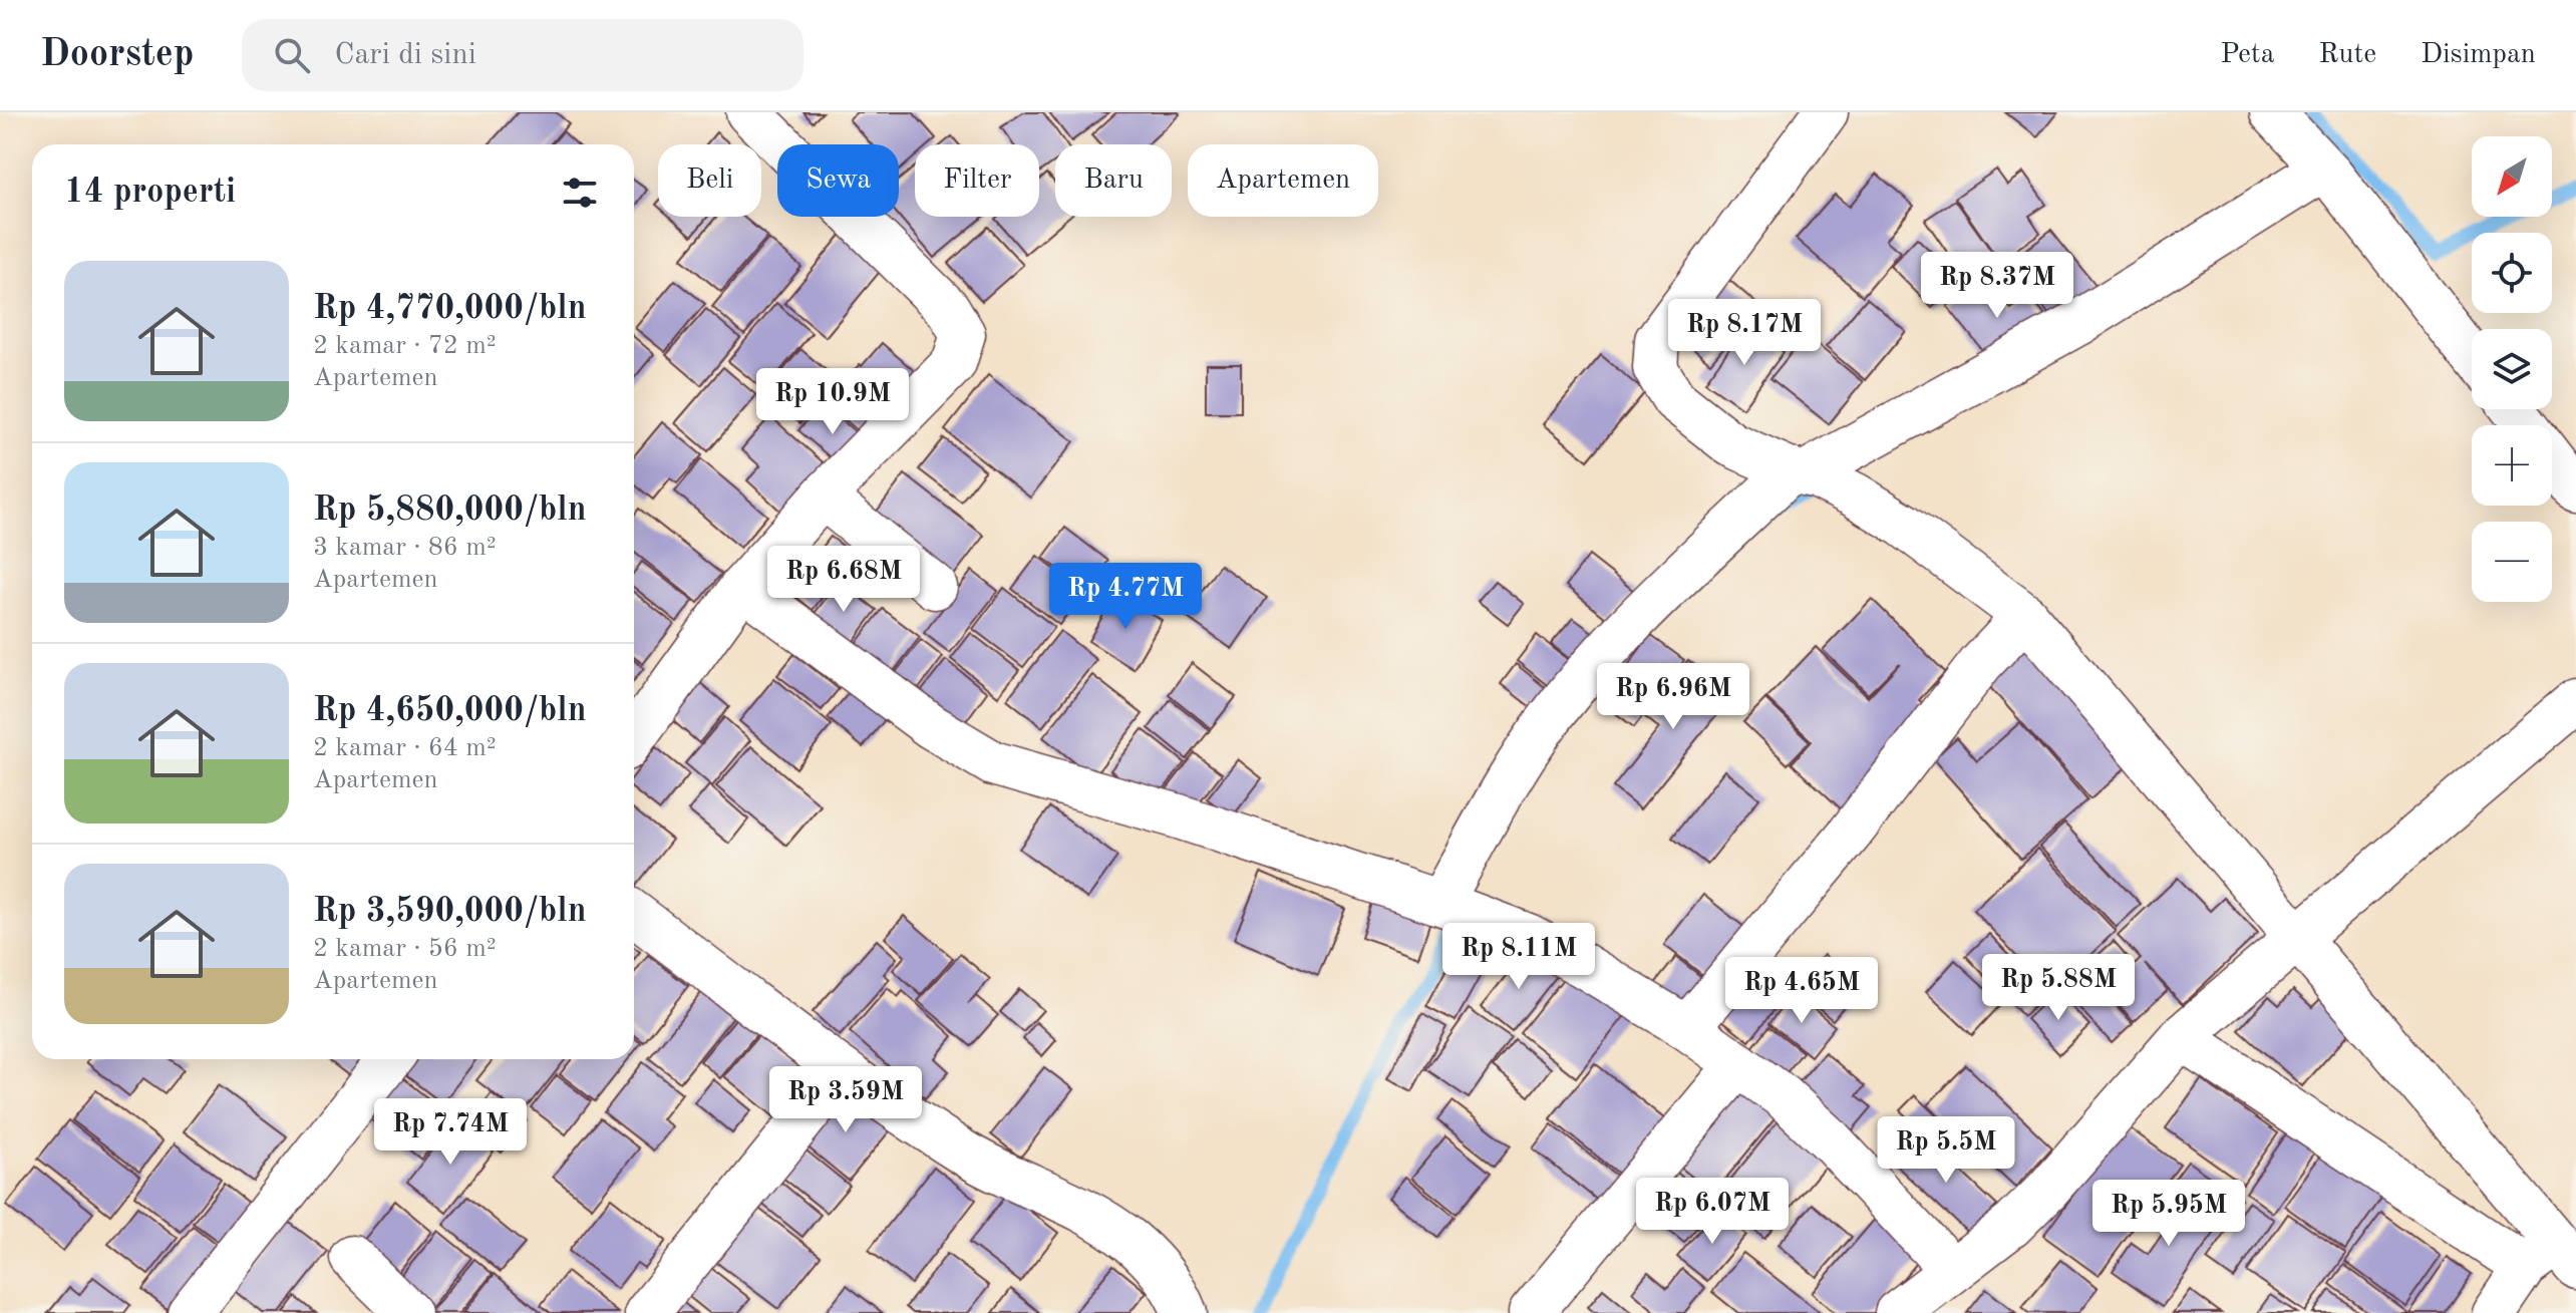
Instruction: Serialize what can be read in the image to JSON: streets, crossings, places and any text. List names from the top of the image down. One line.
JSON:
{"north":"bottom left","page":{"header":"Doorstep","search":"Cari di sini","nav":["Peta","Rute","Disimpan"],"map_buttons":["+","−"],"chip":["Beli","Sewa","Filter","Baru","Apartemen"],"heading":"14 properti","list":[{"name":"Rp 4,770,000/bln","note":"2 kamar · 72 m² · Apartemen"},{"name":"Rp 5,880,000/bln","note":"3 kamar · 86 m² · Apartemen"},{"name":"Rp 4,650,000/bln","note":"2 kamar · 64 m² · Apartemen"},{"name":"Rp 3,590,000/bln","note":"2 kamar · 56 m² · Apartemen"}],"price":["Rp 8.37M","Rp 8.17M","Rp 10.9M","Rp 6.68M","Rp 4.77M","Rp 6.96M","Rp 8.11M","Rp 5.88M","Rp 4.65M","Rp 3.59M","Rp 7.74M","Rp 5.5M","Rp 6.07M","Rp 5.95M"]}}
